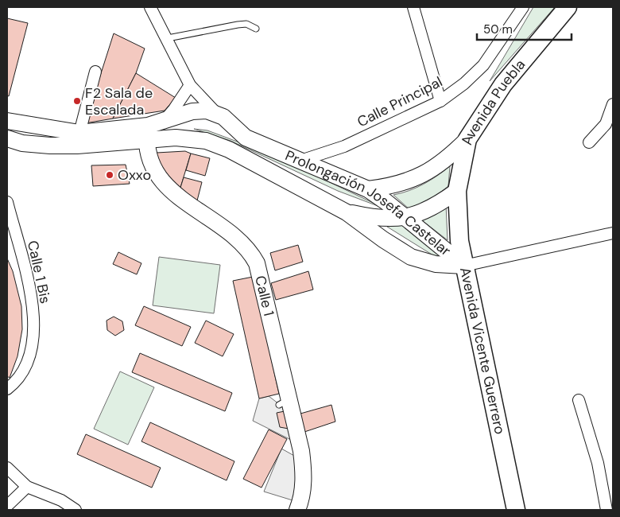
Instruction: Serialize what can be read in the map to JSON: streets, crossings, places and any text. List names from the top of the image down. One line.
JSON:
{"streets":{"main road":["Avenida Puebla","Prolongación Josefa Castelar","Calle 1","Avenida Vicente Guerrero"],"street":["Calle Principal","Calle 1 Bis"]},"crossings":[["Calle Principal","Prolongación Josefa Castelar"],["Avenida Puebla","Avenida Vicente Guerrero"],["Prolongación Josefa Castelar","Calle 1"],["Prolongación Josefa Castelar","Avenida Vicente Guerrero"]],"places":["F2 Sala de Escalada","Oxxo"],"scale_bar":"50 m"}
